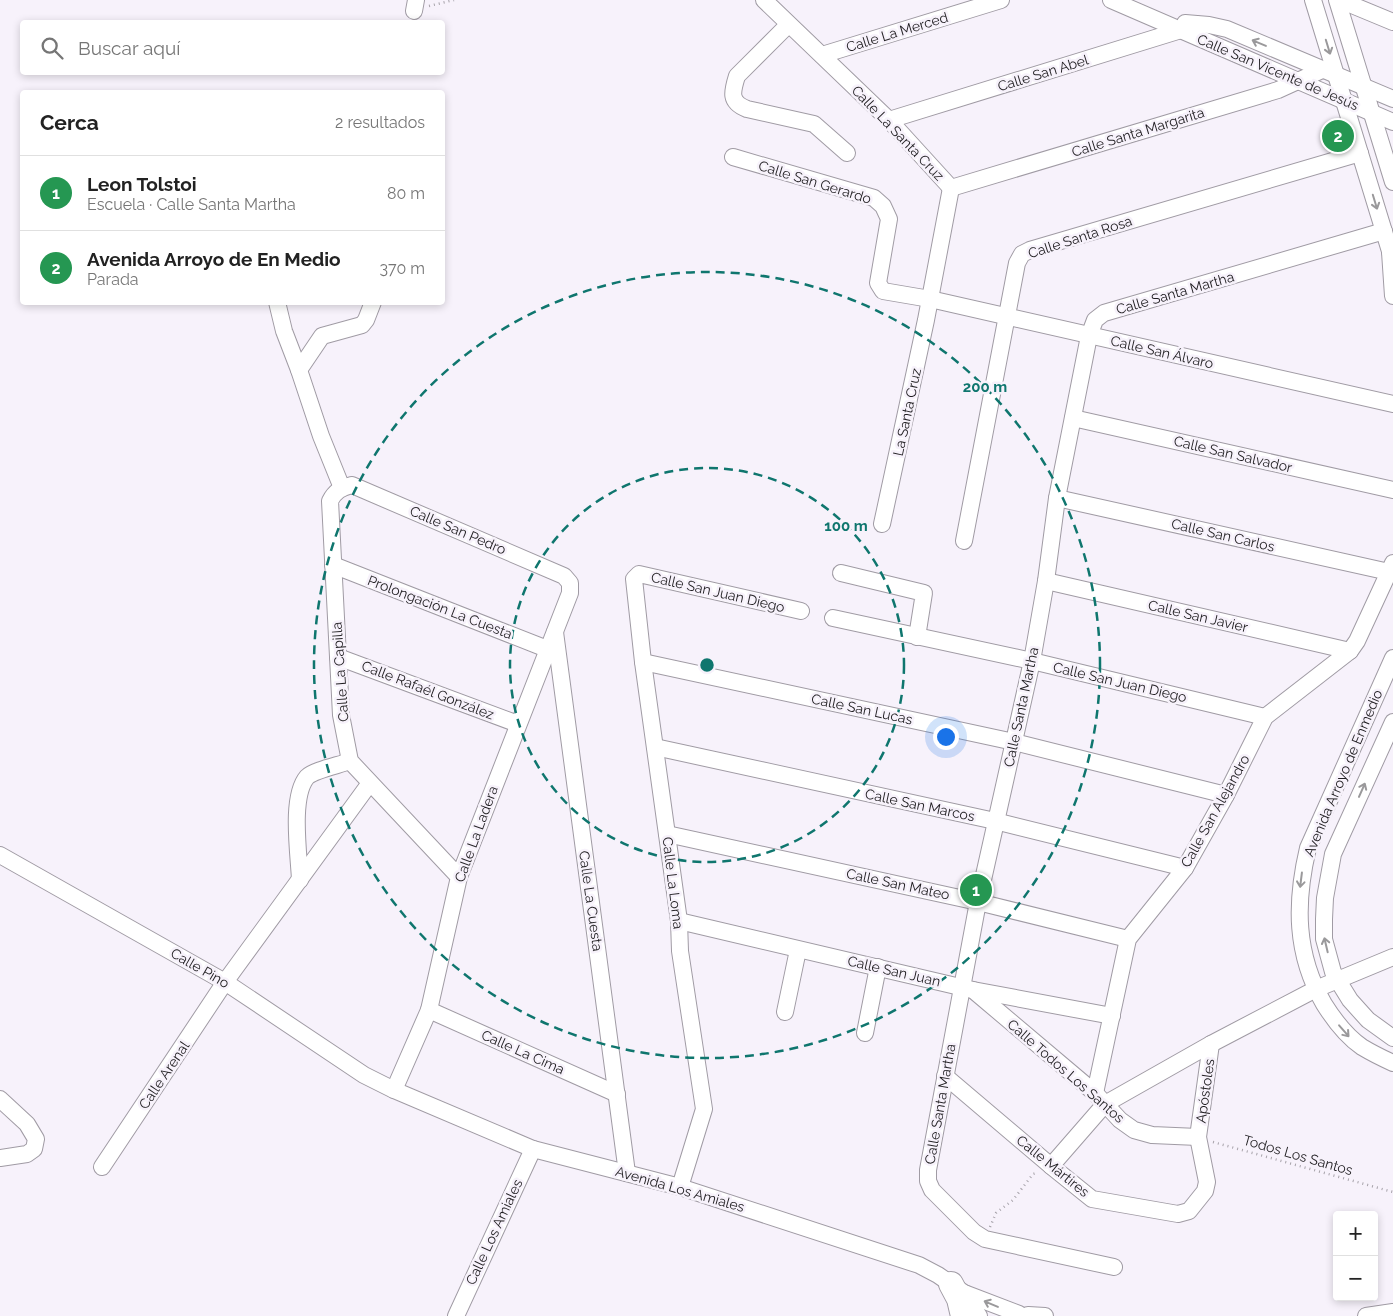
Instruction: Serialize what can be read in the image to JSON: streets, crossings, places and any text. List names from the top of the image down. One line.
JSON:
{"streets":{"street":["Calle La Merced","Calle San Vicente de Jesús","Calle San Abel","Calle Santa Margarita","Calle La Santa Cruz","Calle San Gerardo","Calle Santa Rosa","Calle Santa Martha","Calle San Álvaro","La Santa Cruz","Calle San Salvador","Calle San Pedro","Calle San Carlos","Calle San Juan Diego","Prolongación La Cuesta","Calle San Javier","Calle La Capilla","Calle Rafaél González","Calle San Lucas","Avenida Arroyo de Enmedio","Calle San Marcos","Calle San Alejandro","Calle La Ladera","Calle La Loma","Calle San Mateo","Calle La Cuesta","Calle Pino","Calle San Juan","Calle La Cima","Calle Todos Los Santos","Calle Arenal","Apóstoles","Calle Mártires","Avenida Los Amiales","Calle Los Amiales"],"path":["Todos Los Santos"]},"crossings":[["Calle La Merced","Calle La Santa Cruz"],["Calle San Vicente de Jesús","Calle San Abel"],["Calle San Vicente de Jesús","Calle Santa Margarita"],["Calle San Abel","Calle La Santa Cruz"],["Calle Santa Margarita","Calle La Santa Cruz"],["Calle La Santa Cruz","Calle San Álvaro"],["Calle La Santa Cruz","La Santa Cruz"],["Calle San Gerardo","Calle San Álvaro"],["Calle Santa Rosa","Calle San Álvaro"],["Calle Santa Martha","Calle San Álvaro"],["Calle Santa Martha","Calle San Salvador"],["Calle Santa Martha","Calle San Carlos"],["Calle Santa Martha","Calle San Juan Diego"],["Calle Santa Martha","Calle San Javier"],["Calle Santa Martha","Calle San Lucas"],["Calle Santa Martha","Calle San Marcos"],["Calle Santa Martha","Calle San Mateo"],["Calle Santa Martha","Calle San Juan"],["Calle Santa Martha","Calle Todos Los Santos"],["Calle Santa Martha","Calle Mártires"],["Calle San Álvaro","La Santa Cruz"],["Calle San Pedro","Calle La Capilla"],["Calle San Pedro","Calle La Ladera"],["Calle San Carlos","Calle San Alejandro"],["Calle San Juan Diego","Calle San Alejandro"],["Calle San Juan Diego","Calle La Loma"],["Prolongación La Cuesta","Calle La Capilla"],["Prolongación La Cuesta","Calle La Ladera"],["Calle San Javier","Calle San Alejandro"],["Calle La Capilla","Calle Rafaél González"],["Calle Rafaél González","Calle La Ladera"],["Calle San Lucas","Calle San Alejandro"],["Calle San Lucas","Calle La Loma"],["Calle San Marcos","Calle San Alejandro"],["Calle San Marcos","Calle La Loma"],["Calle San Alejandro","Calle San Mateo"],["Calle San Alejandro","Calle San Juan"],["Calle San Alejandro","Calle Todos Los Santos"],["Calle La Ladera","Calle La Cuesta"],["Calle La Ladera","Calle Pino"],["Calle La Ladera","Calle La Cima"],["Calle La Ladera","Avenida Los Amiales"],["Calle La Loma","Calle San Mateo"],["Calle La Loma","Calle San Juan"],["Calle La Loma","Avenida Los Amiales"],["Calle La Cuesta","Calle La Cima"],["Calle La Cuesta","Avenida Los Amiales"],["Calle Pino","Calle Arenal"],["Calle Pino","Avenida Los Amiales"],["Calle San Juan","Calle Todos Los Santos"],["Calle Todos Los Santos","Apóstoles"],["Calle Todos Los Santos","Todos Los Santos"],["Calle Todos Los Santos","Calle Mártires"],["Apóstoles","Todos Los Santos"],["Apóstoles","Calle Mártires"],["Todos Los Santos","Calle Mártires"],["Avenida Los Amiales","Calle Los Amiales"]],"page":{"search":"Buscar aquí","heading":["Cerca","2 resultados"],"pins":["2","1"],"list":[{"mark":"1","name":"Leon Tolstoi","note":"Escuela · Calle Santa Martha","value":"80 m"},{"mark":"2","name":"Avenida Arroyo de En Medio","note":"Parada","value":"370 m"}],"map_buttons":["+","−"]},"rings":["200 m","100 m"]}
